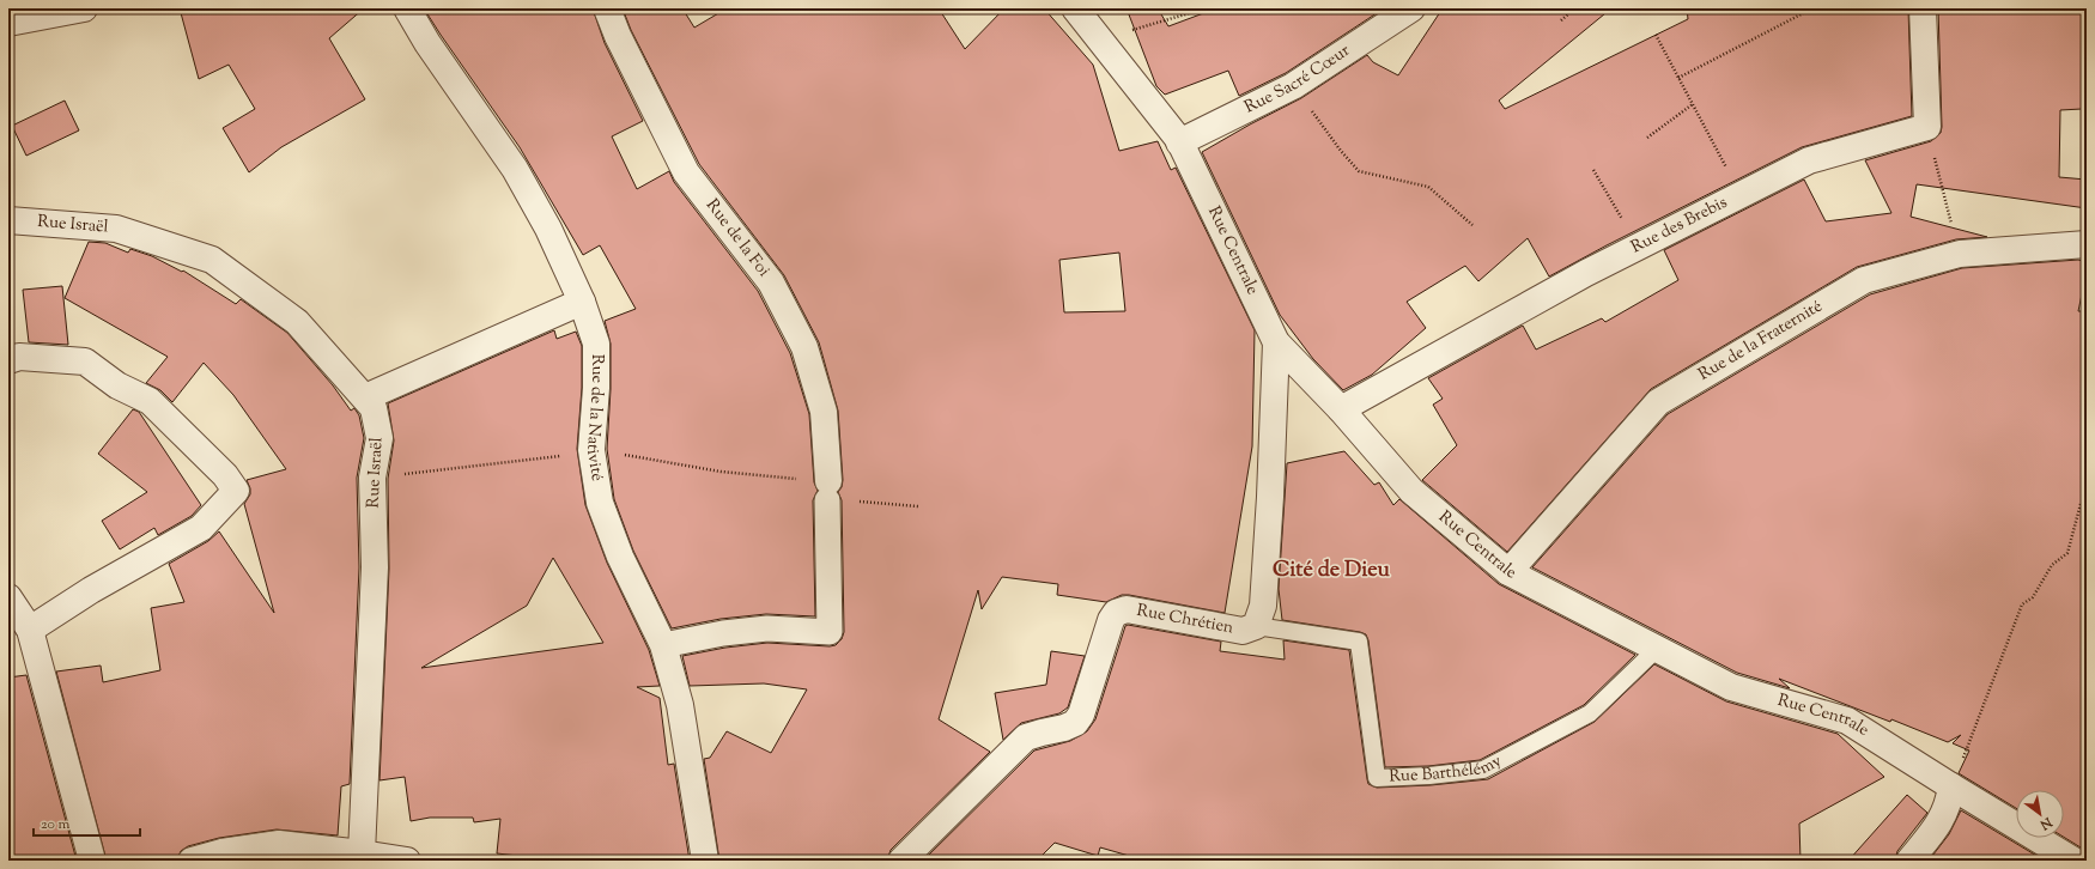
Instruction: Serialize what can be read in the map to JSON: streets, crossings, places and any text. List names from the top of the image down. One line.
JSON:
{"streets":{"street":["Rue Sacré Cœur","Rue Israël","Rue des Brebis","Rue de la Foi","Rue Centrale","Rue de la Fraternité","Rue de la Nativité","Rue Chrétien"],"lane":["Rue Barthélémy"]},"crossings":[["Rue Sacré Cœur","Rue Centrale"],["Rue des Brebis","Rue Centrale"],["Rue Centrale","Rue de la Fraternité"],["Rue Centrale","Rue Chrétien"],["Rue Centrale","Rue Barthélémy"],["Rue Chrétien","Rue Barthélémy"]],"districts":["Cité de Dieu"],"scale_bar":"20 m","north":"bottom right"}
